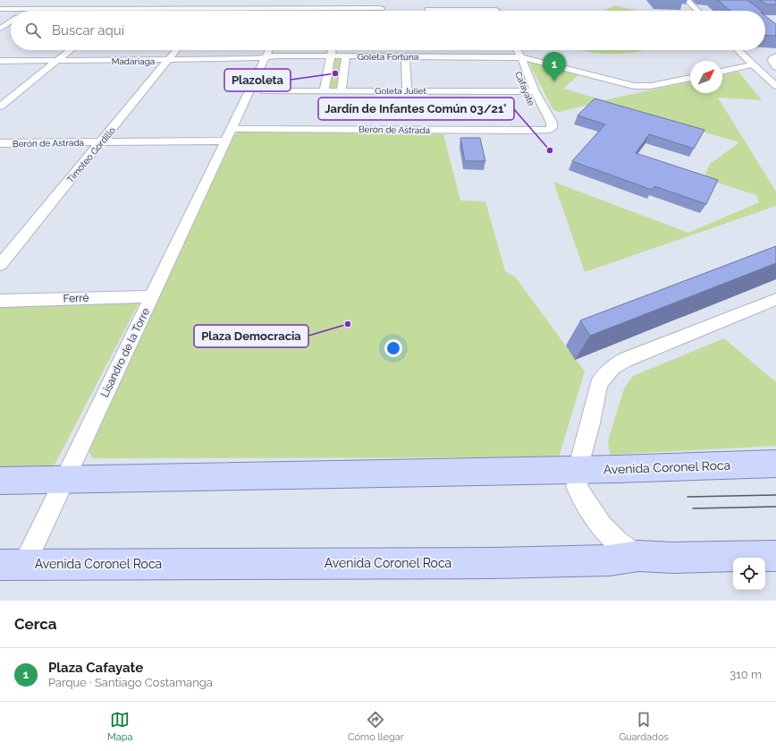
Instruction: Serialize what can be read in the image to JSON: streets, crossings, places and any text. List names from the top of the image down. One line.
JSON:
{"streets":{"main road":["Avenida Coronel Roca"],"street":["Goleta Fortuna","Madariaga","Cafayate","Goleta Juliet","Berón de Astrada","Timoteo Gordillo","Ferré","Lisandro de la Torre"]},"crossings":[["Goleta Fortuna","Madariaga"],["Goleta Fortuna","Cafayate"],["Goleta Fortuna","Lisandro de la Torre"],["Madariaga","Timoteo Gordillo"],["Madariaga","Lisandro de la Torre"],["Cafayate","Goleta Juliet"],["Cafayate","Berón de Astrada"],["Berón de Astrada","Timoteo Gordillo"],["Berón de Astrada","Lisandro de la Torre"],["Ferré","Lisandro de la Torre"],["Lisandro de la Torre","Avenida Coronel Roca"]],"places":["Plazoleta","Jardín de Infantes Común 03/21°","Plaza Democracia"],"north":"top right","page":{"search":"Buscar aquí","pins":"1","heading":"Cerca","list":[{"mark":"1","name":"Plaza Cafayate","note":"Parque · Santiago Costamanga","value":"310 m"}],"nav":["Mapa","Cómo llegar","Guardados"]}}
